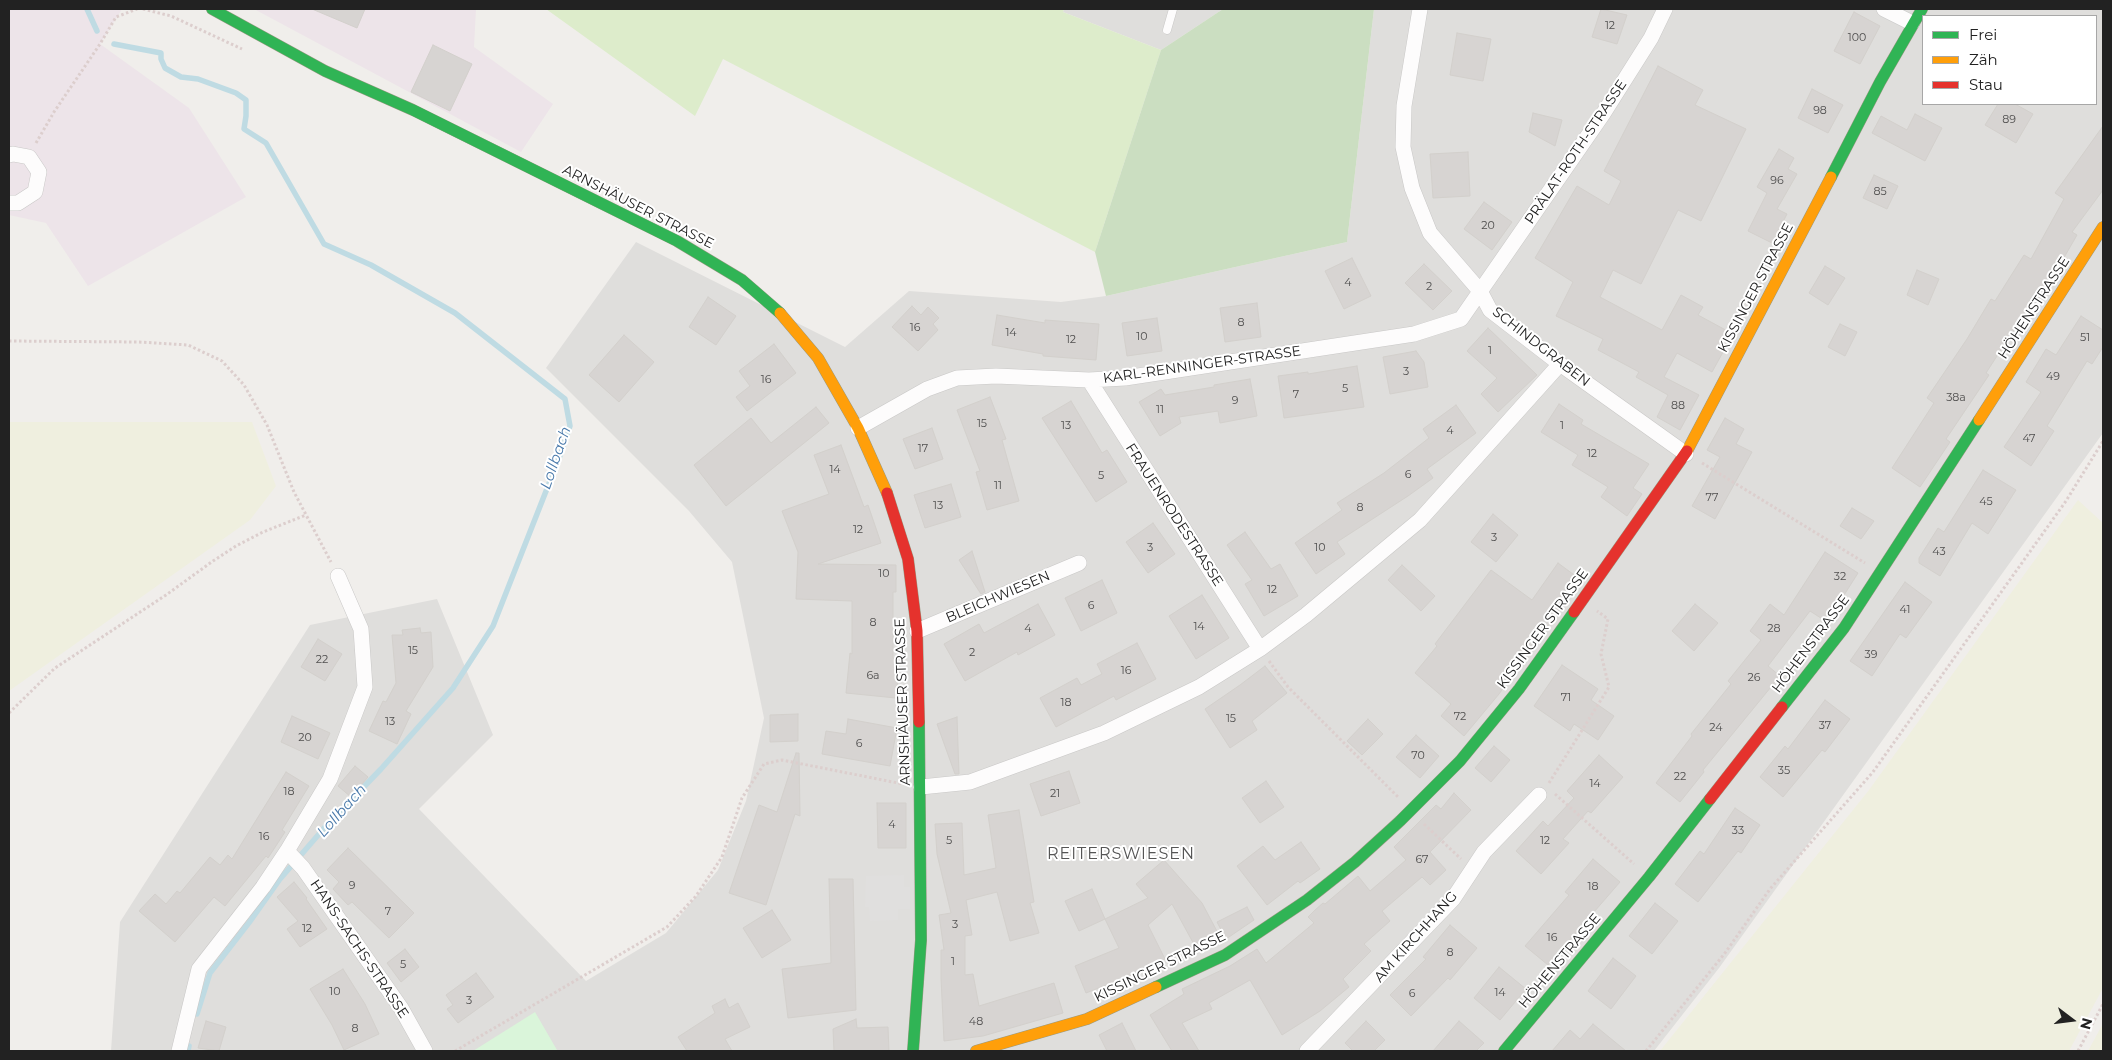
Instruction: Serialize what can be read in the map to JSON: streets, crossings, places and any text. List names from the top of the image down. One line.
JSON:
{"streets":{"street":["PRÄLAT-ROTH-STRASSE","ARNSHÄUSER STRASSE","KISSINGER STRASSE","HÖHENSTRASSE","SCHINDGRABEN","KARL-RENNINGER-STRASSE","FRAUENRODESTRASSE","BLEICHWIESEN","AM KIRCHHANG","HANS-SACHS-STRASSE"]},"crossings":[["PRÄLAT-ROTH-STRASSE","SCHINDGRABEN"],["PRÄLAT-ROTH-STRASSE","KARL-RENNINGER-STRASSE"],["ARNSHÄUSER STRASSE","KARL-RENNINGER-STRASSE"],["ARNSHÄUSER STRASSE","BLEICHWIESEN"],["KISSINGER STRASSE","SCHINDGRABEN"],["SCHINDGRABEN","KARL-RENNINGER-STRASSE"],["KARL-RENNINGER-STRASSE","FRAUENRODESTRASSE"]],"districts":["REITERSWIESEN"],"water":["Lollbach"],"house_numbers":["12","100","98","89","96","85","20","4","2","8","16","14","10","51","12","1","3","49","16","5","7","38a","9","88","11","15","13","1","4","47","17","12","14","6","5","11","77","45","13","8","12","3","3","10","43","10","32","12","6","41","8","14","4","28","15","2","39","22","16","6a","26","71","18","72","15","13","37","24","20","6","70","35","22","14","18","21","4","33","16","5","12","67","9","18","7","3","12","16","8","1","5","10","14","6","3","48","8"],"legend":["Frei","Zäh","Stau"],"north":"right"}
